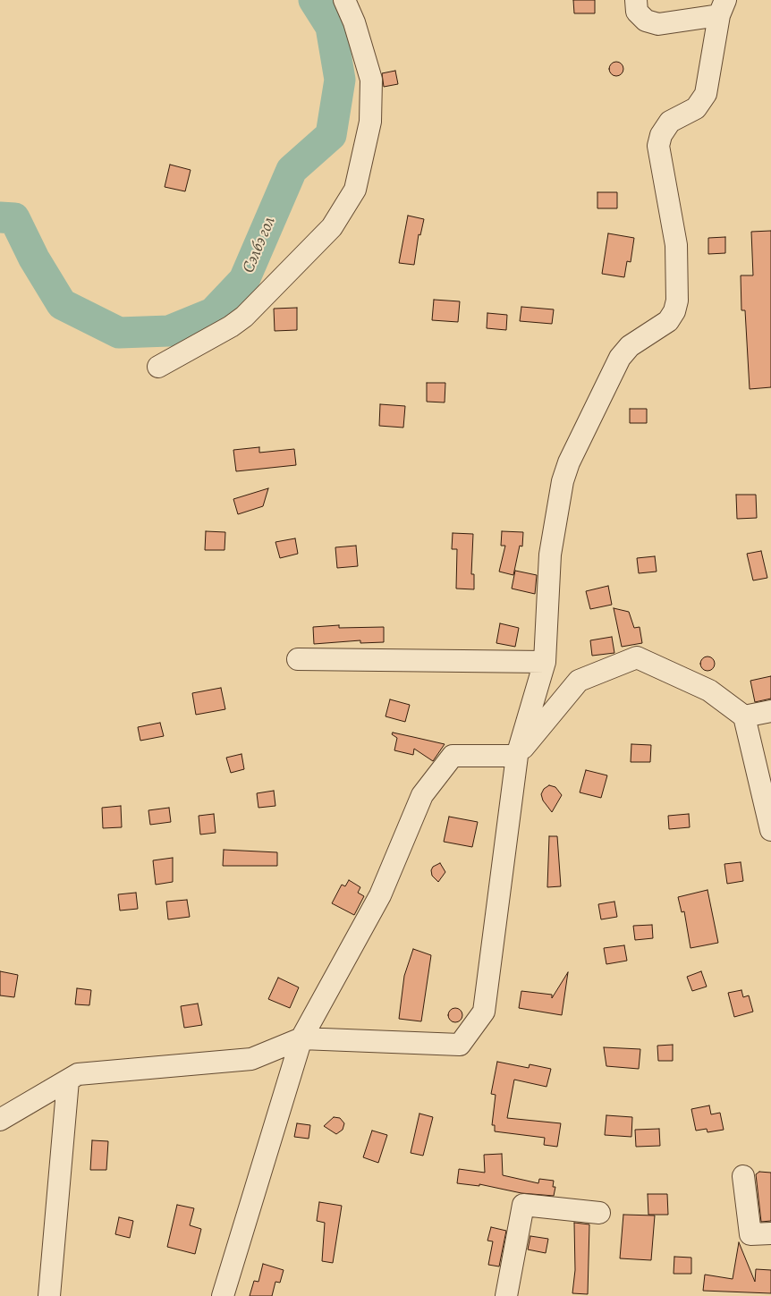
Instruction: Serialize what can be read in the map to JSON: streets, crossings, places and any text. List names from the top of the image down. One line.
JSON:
{"water":["Сэлбэ гол"]}
